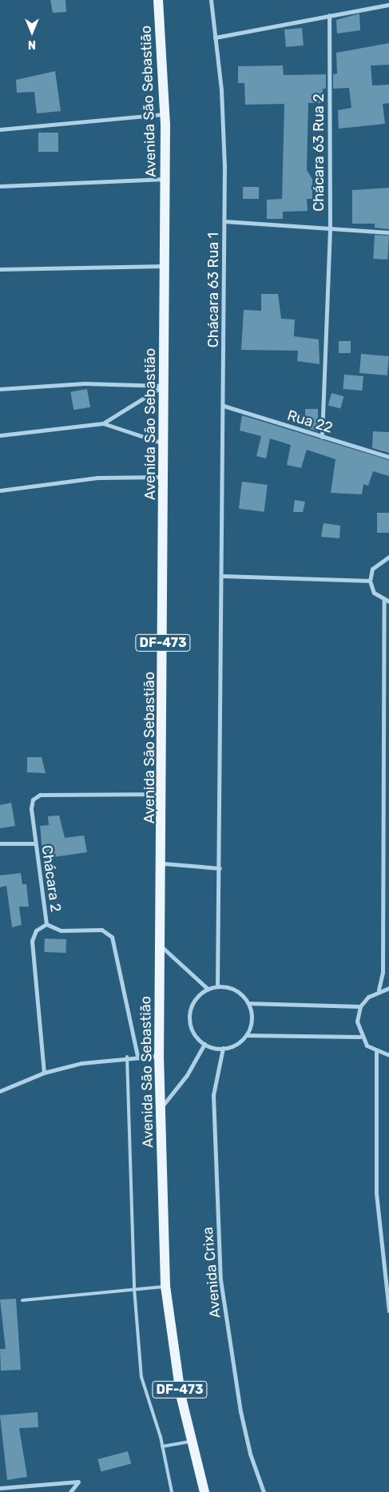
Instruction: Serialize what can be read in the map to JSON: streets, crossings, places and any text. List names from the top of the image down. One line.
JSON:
{"streets":{"main road":["Avenida São Sebastião","DF-473"],"street":["Chácara 63 Rua 2","Chácara 63 Rua 1","Rua 22","Chácara 2","Avenida Crixa"]},"crossings":[["Avenida São Sebastião","Chácara 2"],["Chácara 63 Rua 2","Chácara 63 Rua 1"],["Chácara 63 Rua 1","Rua 22"],["Chácara 63 Rua 1","Avenida Crixa"]],"north":"bottom"}
